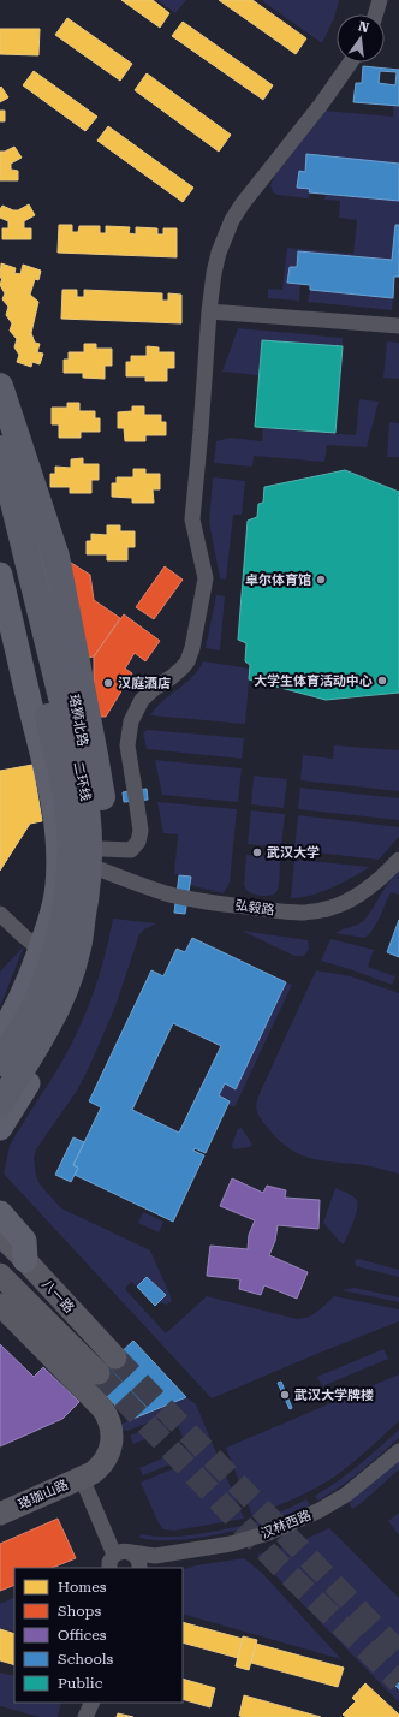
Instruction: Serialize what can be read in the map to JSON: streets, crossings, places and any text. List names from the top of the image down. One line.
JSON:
{"streets":{"highway":["二环线"],"main road":["珞狮北路"],"street":["弘毅路","八一路","珞珈山路","汉林西路"]},"crossings":[["珞狮北路","弘毅路"]],"places":["卓尔体育馆","大学生体育活动中心","汉庭酒店","武汉大学","武汉大学牌楼"],"legend":["Homes","Shops","Offices","Schools","Public"],"north":"top"}
